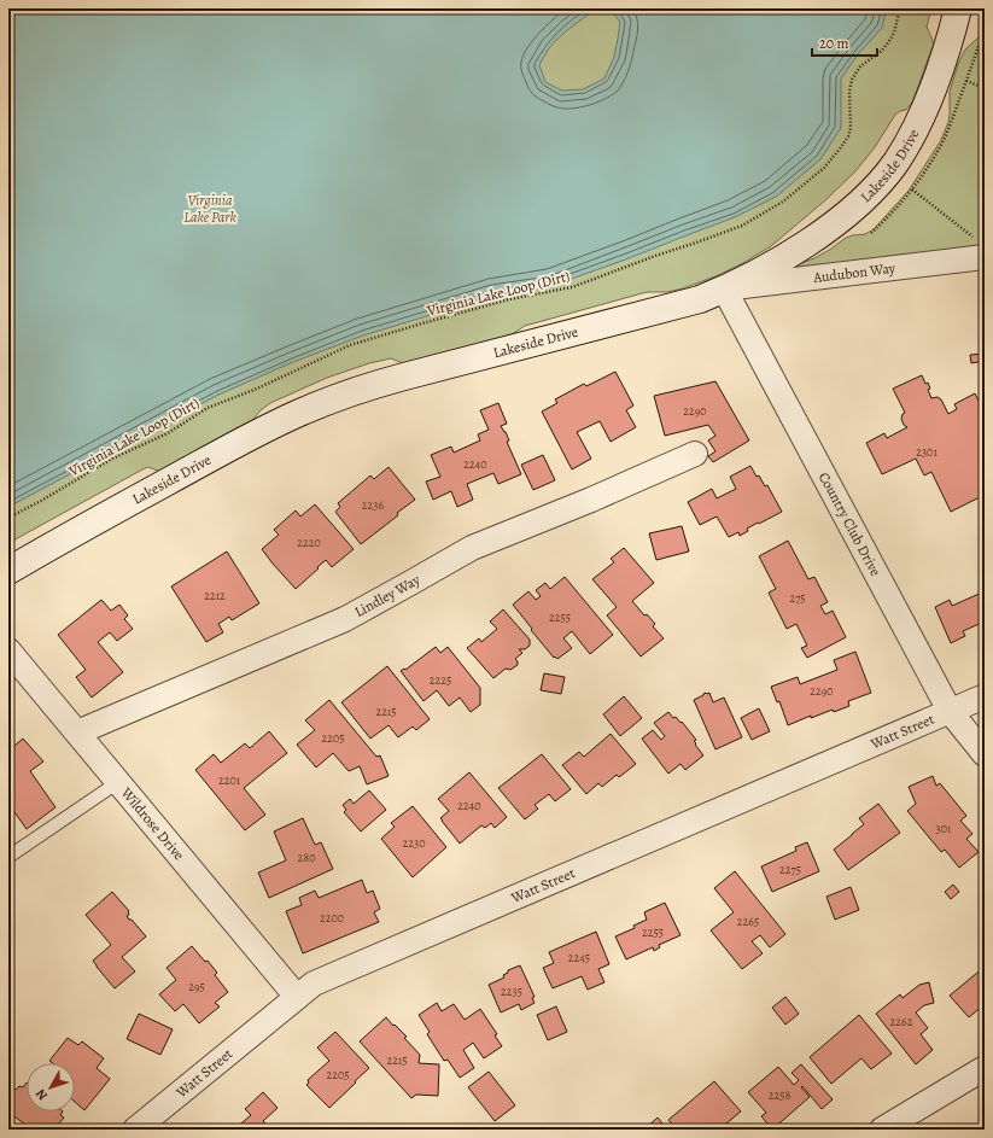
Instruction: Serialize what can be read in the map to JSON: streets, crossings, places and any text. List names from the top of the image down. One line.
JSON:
{"streets":{"street":["Lakeside Drive","Audubon Way","Country Club Drive","Lindley Way","Watt Street","Wildrose Drive"],"path":["Virginia Lake Loop (Dirt)"]},"crossings":[["Lakeside Drive","Audubon Way"],["Lakeside Drive","Country Club Drive"],["Audubon Way","Country Club Drive"],["Country Club Drive","Watt Street"],["Lindley Way","Wildrose Drive"],["Watt Street","Wildrose Drive"]],"parks":["Virginia Lake Park"],"house_numbers":["2290","2301","2240","2236","2220","2212","275","2255","2225","2290","2215","2205","2201","2240","301","2230","280","2275","2200","2265","2255","2245","295","2235","2262","2215","2205","2258"],"scale_bar":"20 m","north":"bottom left"}
